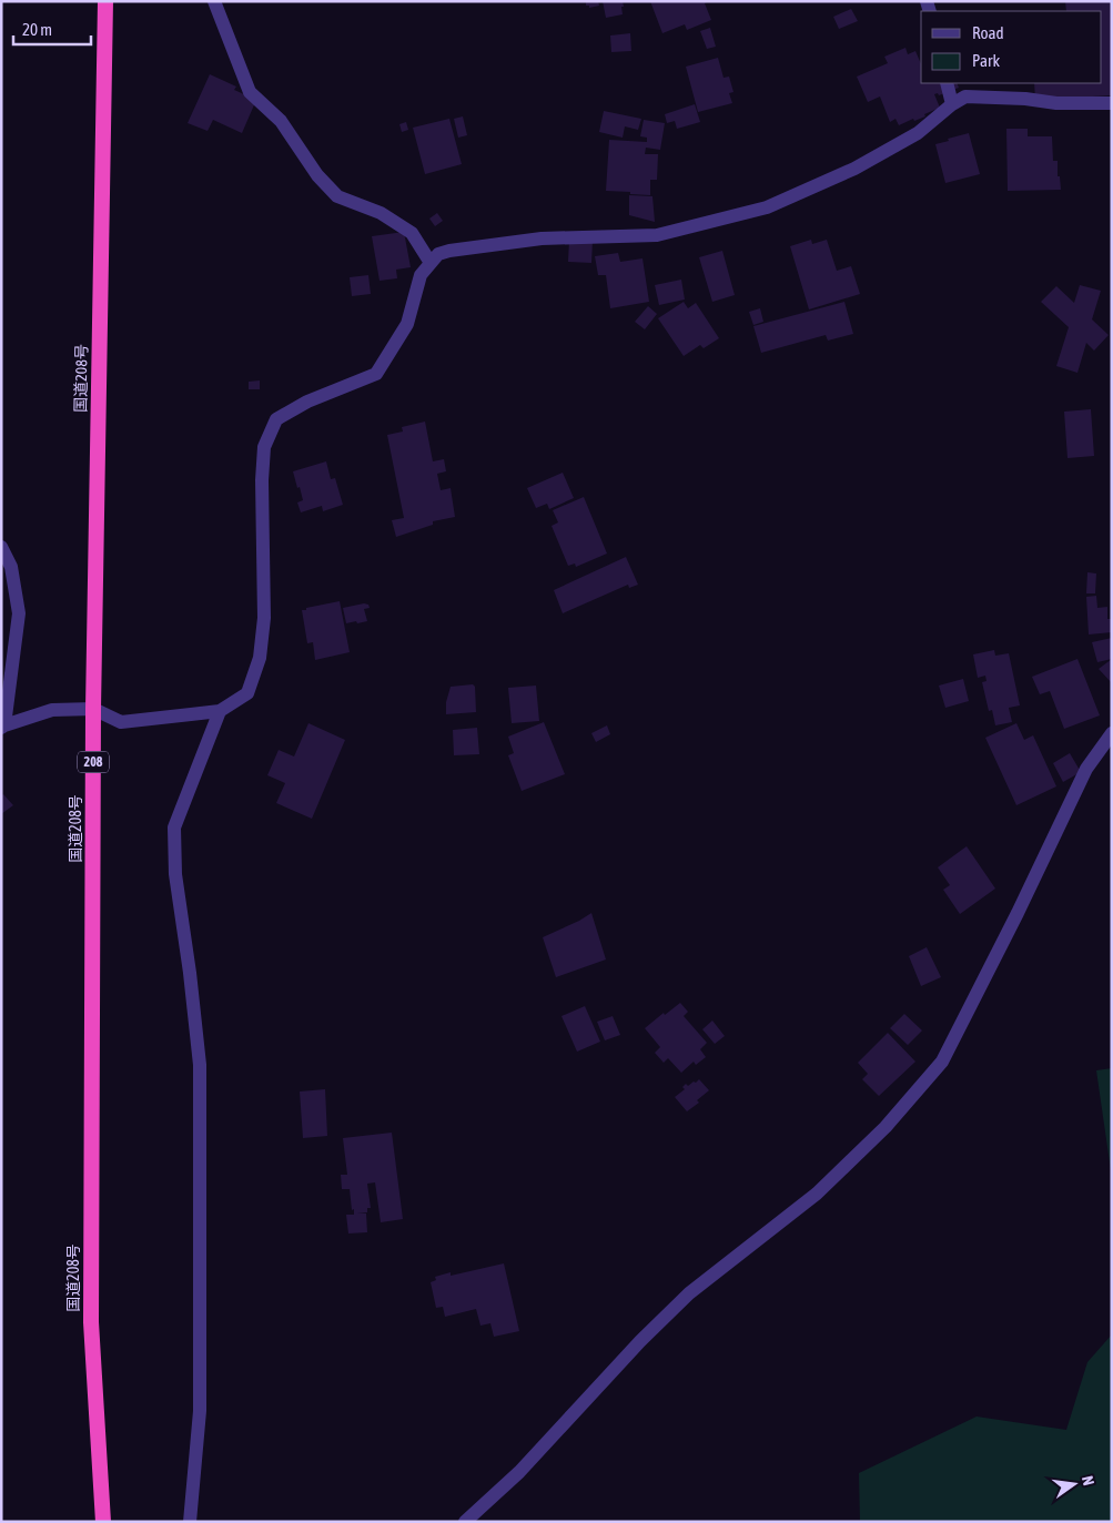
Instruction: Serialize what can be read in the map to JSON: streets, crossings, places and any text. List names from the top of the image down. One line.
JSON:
{"streets":{"highway":["国道208号","208"]},"legend":["Road","Park"],"scale_bar":"20 m","north":"right"}
